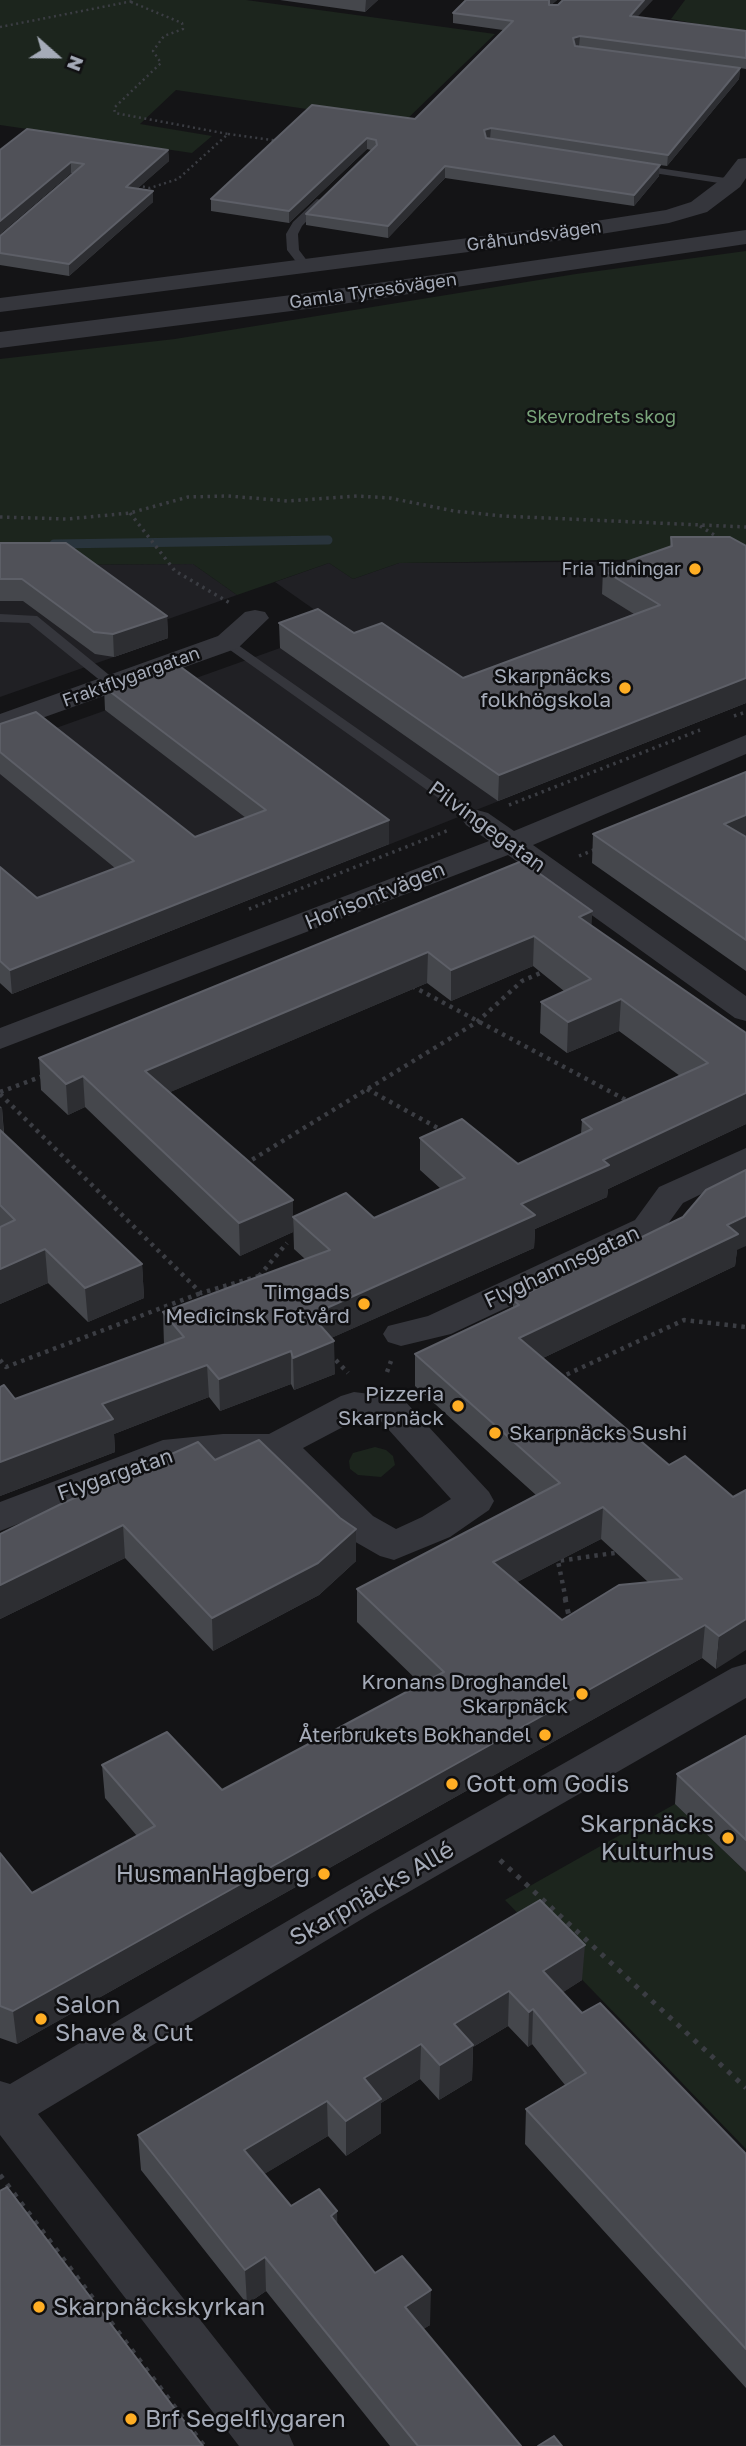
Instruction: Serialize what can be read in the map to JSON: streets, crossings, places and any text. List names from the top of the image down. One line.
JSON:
{"streets":{"street":["Gråhundsvägen","Gamla Tyresövägen","Fraktflygargatan","Pilvingegatan","Horisontvägen","Flyghamnsgatan","Flygargatan","Skarpnäcks Allé"]},"crossings":[["Fraktflygargatan","Pilvingegatan"],["Pilvingegatan","Horisontvägen"]],"parks":["Skevrodrets skog"],"places":["Fria Tidningar","Skarpnäcks folkhögskola","Timgads Medicinsk Fotvård","Pizzeria Skarpnäck","Skarpnäcks Sushi","Kronans Droghandel Skarpnäck","Återbrukets Bokhandel","Gott om Godis","Skarpnäcks Kulturhus","HusmanHagberg","Salon Shave & Cut","Skarpnäckskyrkan","Brf Segelflygaren"],"north":"right"}
